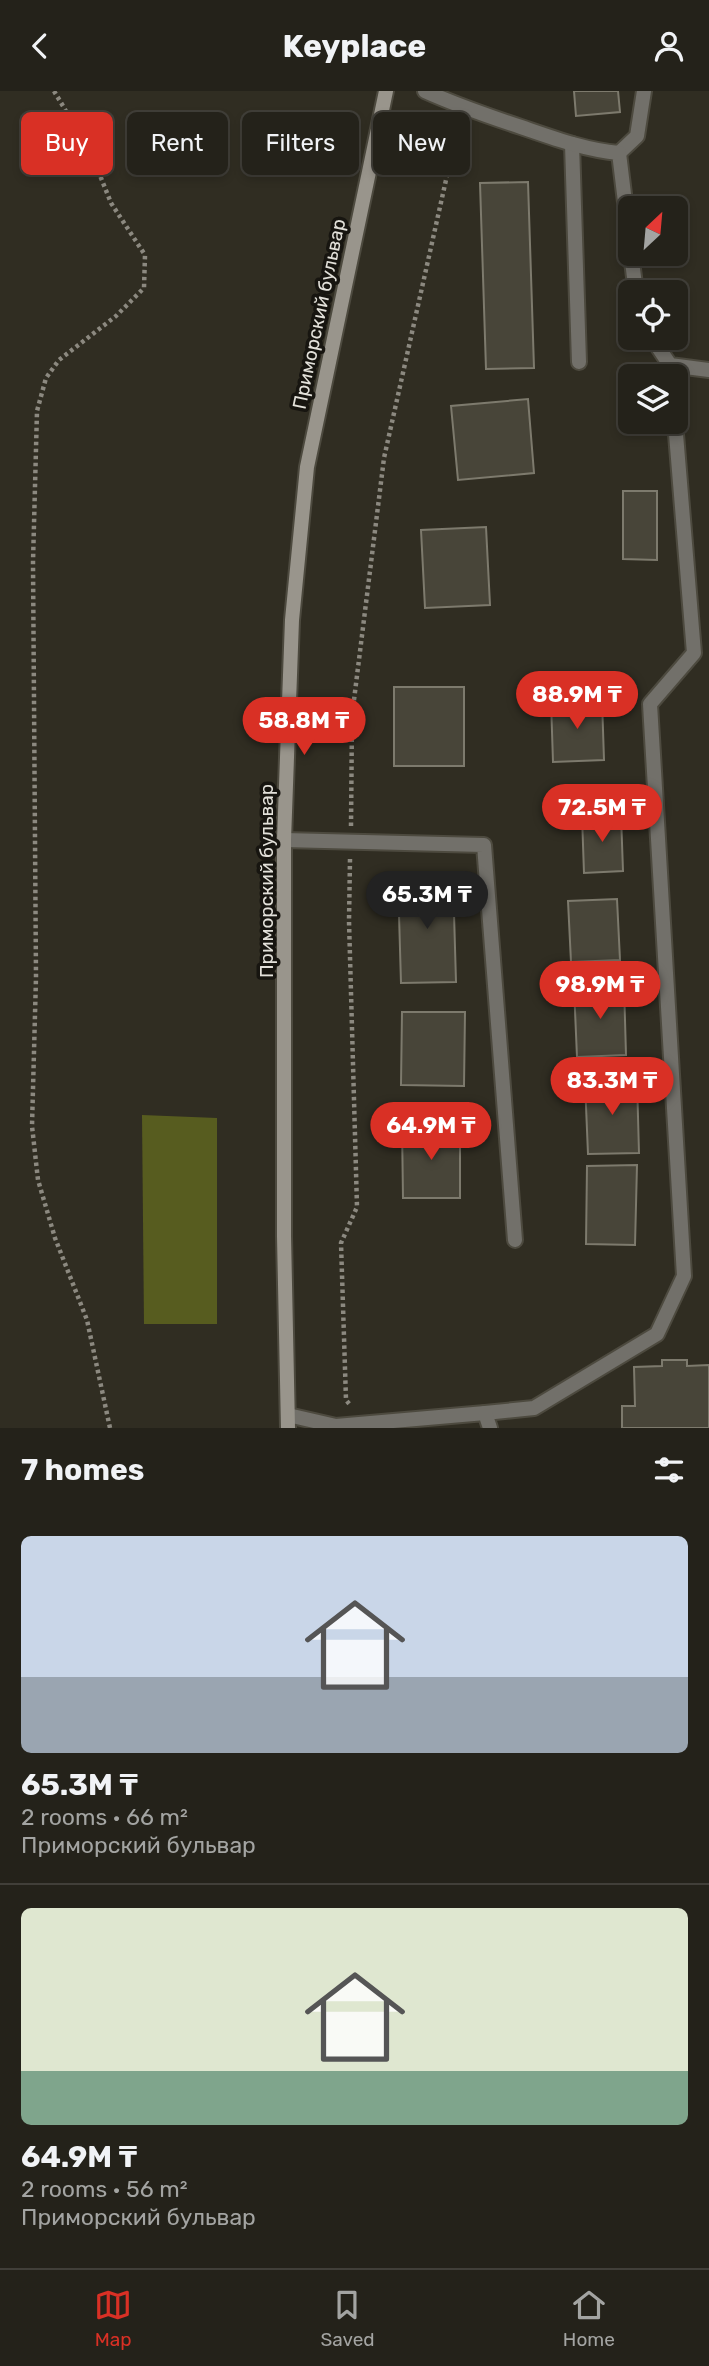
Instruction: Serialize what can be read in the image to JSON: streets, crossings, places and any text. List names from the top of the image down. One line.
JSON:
{"streets":{"street":["Приморский бульвар"]},"north":"top right","page":{"header":"Keyplace","chip":["Buy","Rent","Filters","New"],"price":["88.9M ₸","58.8M ₸","72.5M ₸","65.3M ₸","98.9M ₸","83.3M ₸","64.9M ₸"],"heading":"7 homes","list":[{"name":"65.3M ₸","note":"2 rooms · 66 m² · Приморский бульвар"},{"name":"64.9M ₸","note":"2 rooms · 56 m² · Приморский бульвар"}],"tabs":["Map","Saved","Home"]}}
